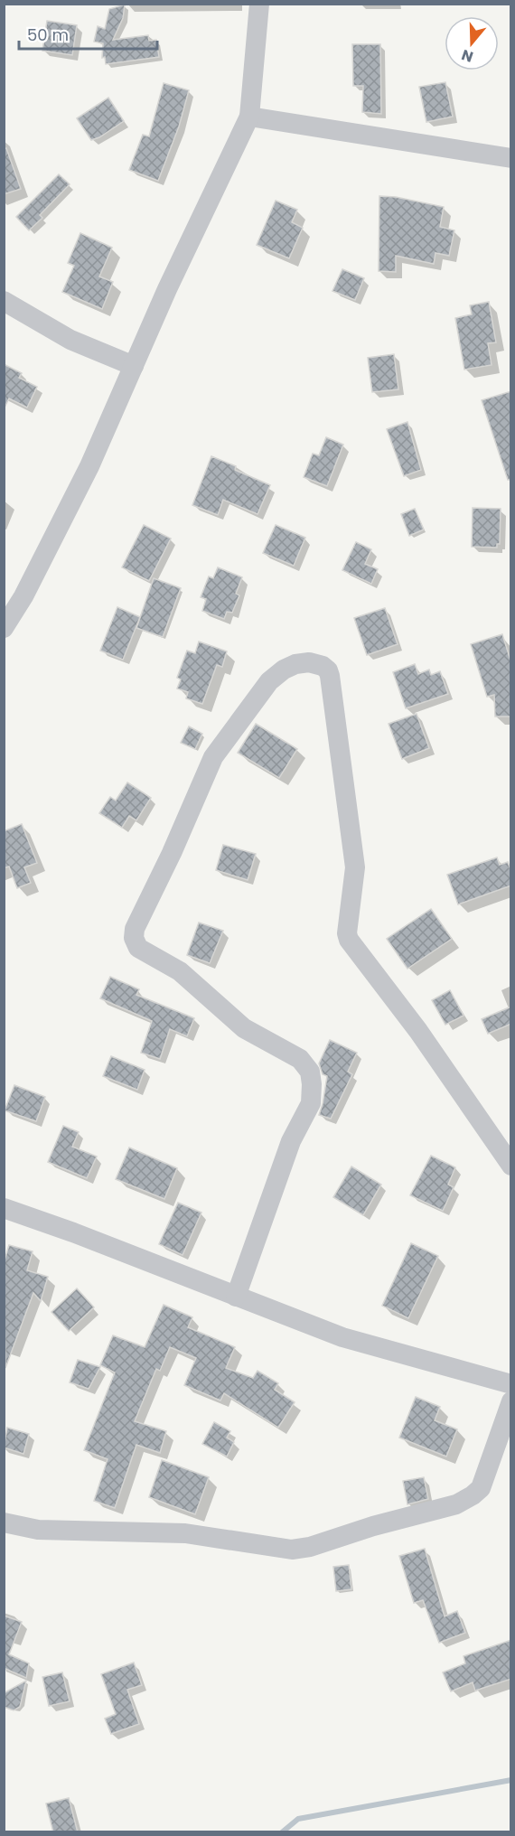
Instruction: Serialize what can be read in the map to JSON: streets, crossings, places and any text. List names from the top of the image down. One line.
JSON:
{"scale_bar":"50 m","north":"bottom"}
